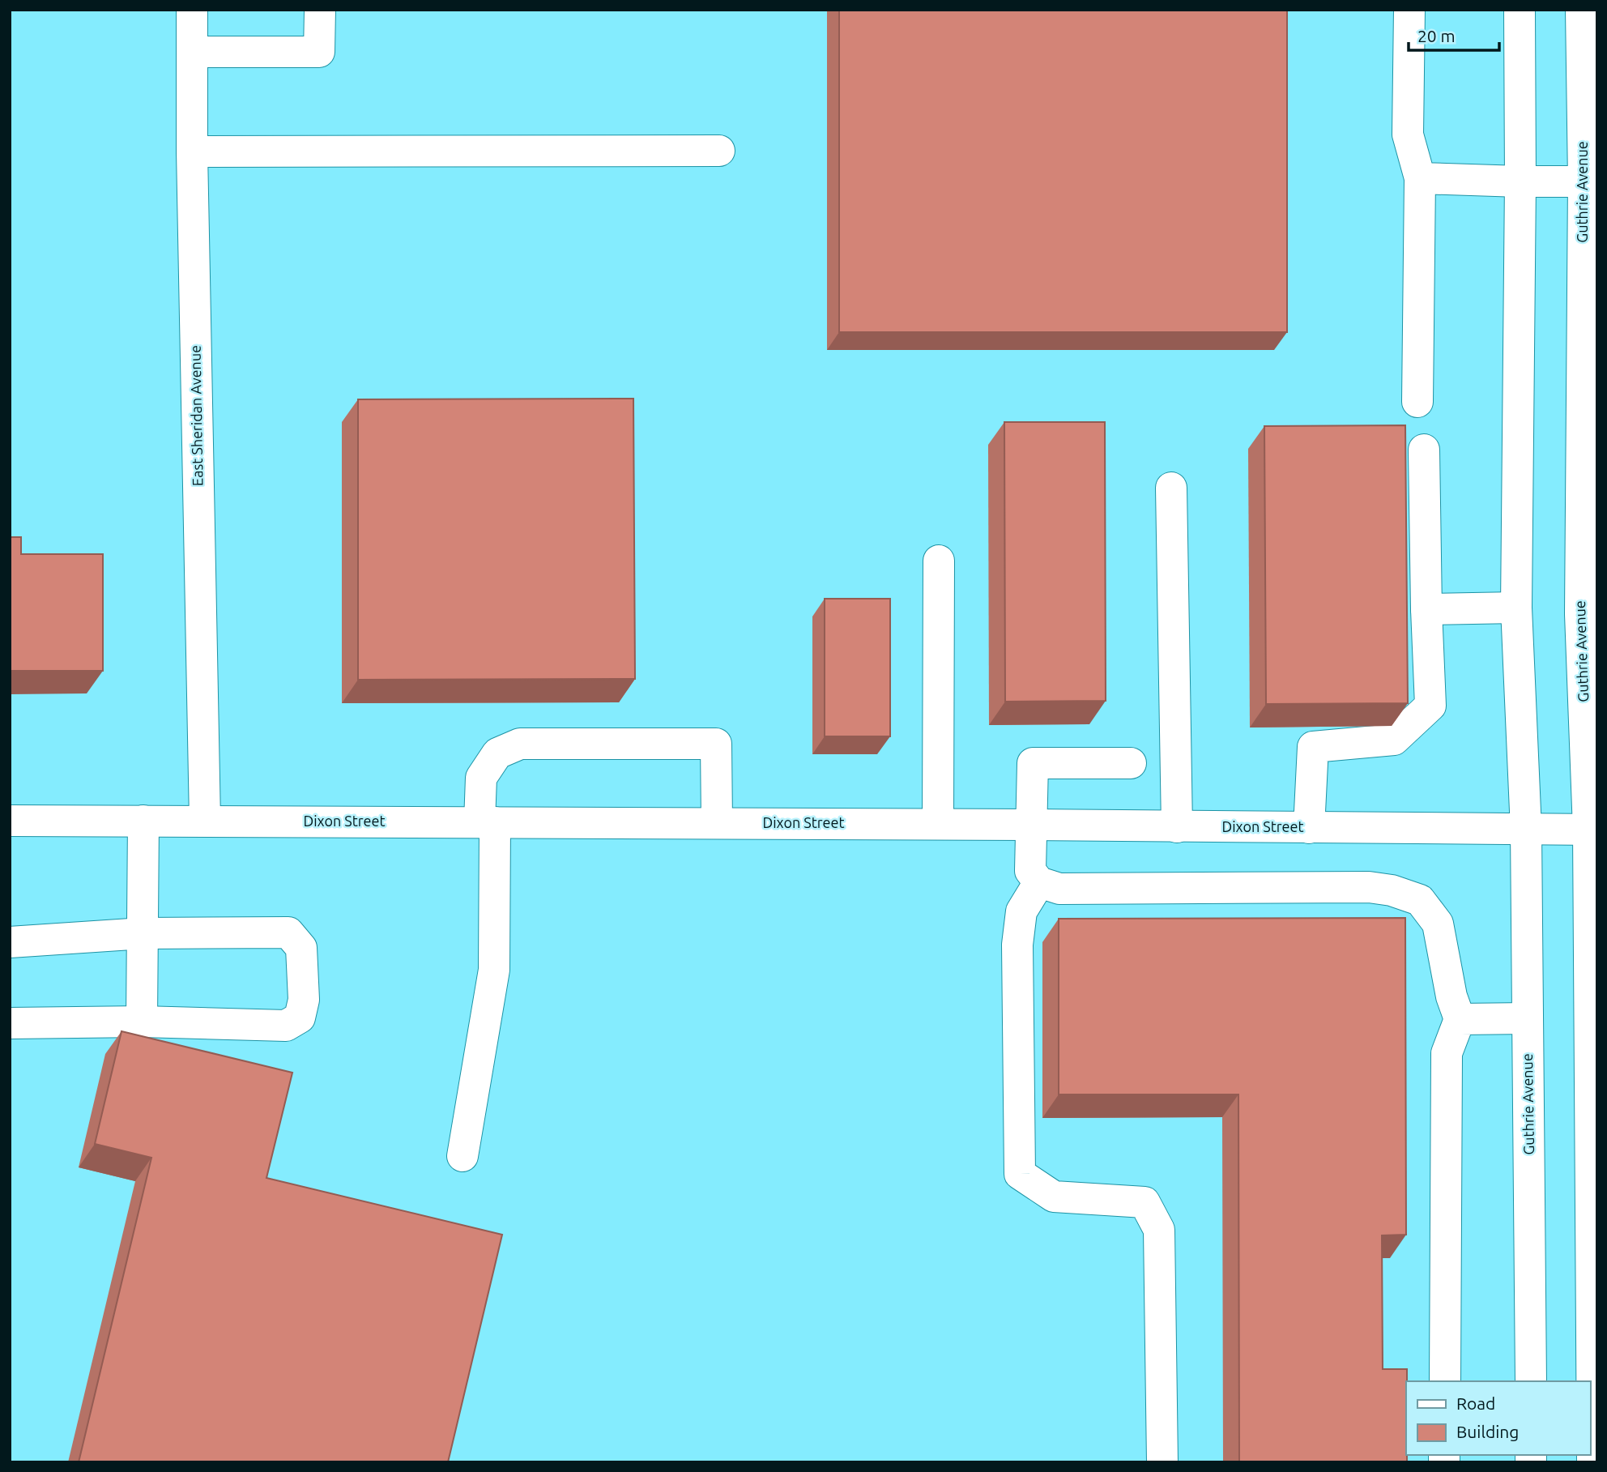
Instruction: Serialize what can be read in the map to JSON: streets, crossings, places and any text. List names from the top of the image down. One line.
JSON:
{"streets":{"main road":["Guthrie Avenue","East Sheridan Avenue","Dixon Street"]},"crossings":[["Guthrie Avenue","Dixon Street"],["East Sheridan Avenue","Dixon Street"]],"legend":["Road","Building"],"scale_bar":"20 m"}
